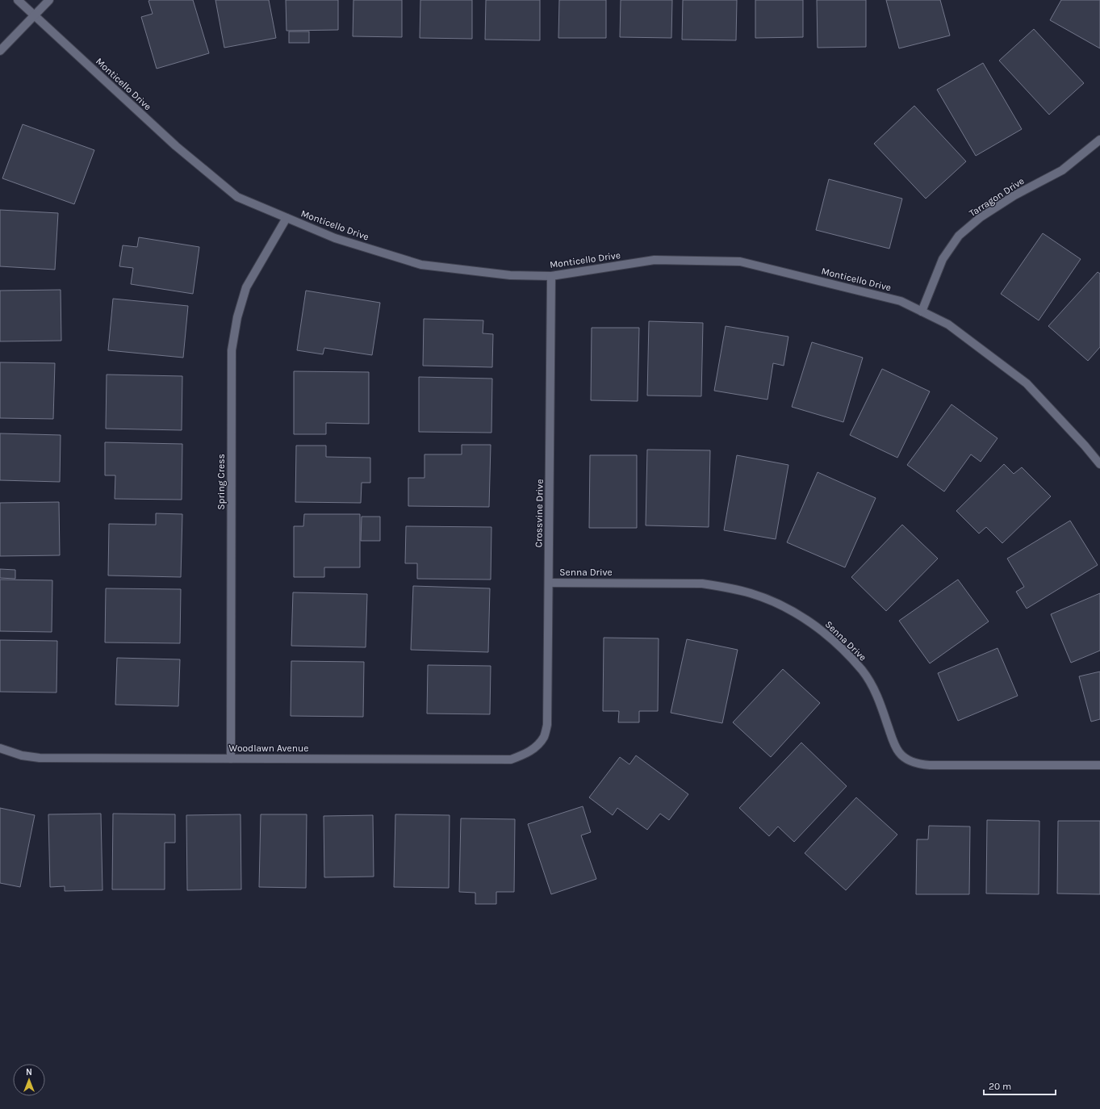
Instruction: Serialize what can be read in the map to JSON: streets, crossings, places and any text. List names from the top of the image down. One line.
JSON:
{"streets":{"street":["Monticello Drive","Tarragon Drive","Spring Cress","Crossvine Drive","Senna Drive","Woodlawn Avenue"]},"crossings":[["Monticello Drive","Tarragon Drive"],["Monticello Drive","Spring Cress"],["Monticello Drive","Crossvine Drive"],["Spring Cress","Woodlawn Avenue"],["Crossvine Drive","Senna Drive"],["Crossvine Drive","Woodlawn Avenue"]],"scale_bar":"20 m","north":"top"}
